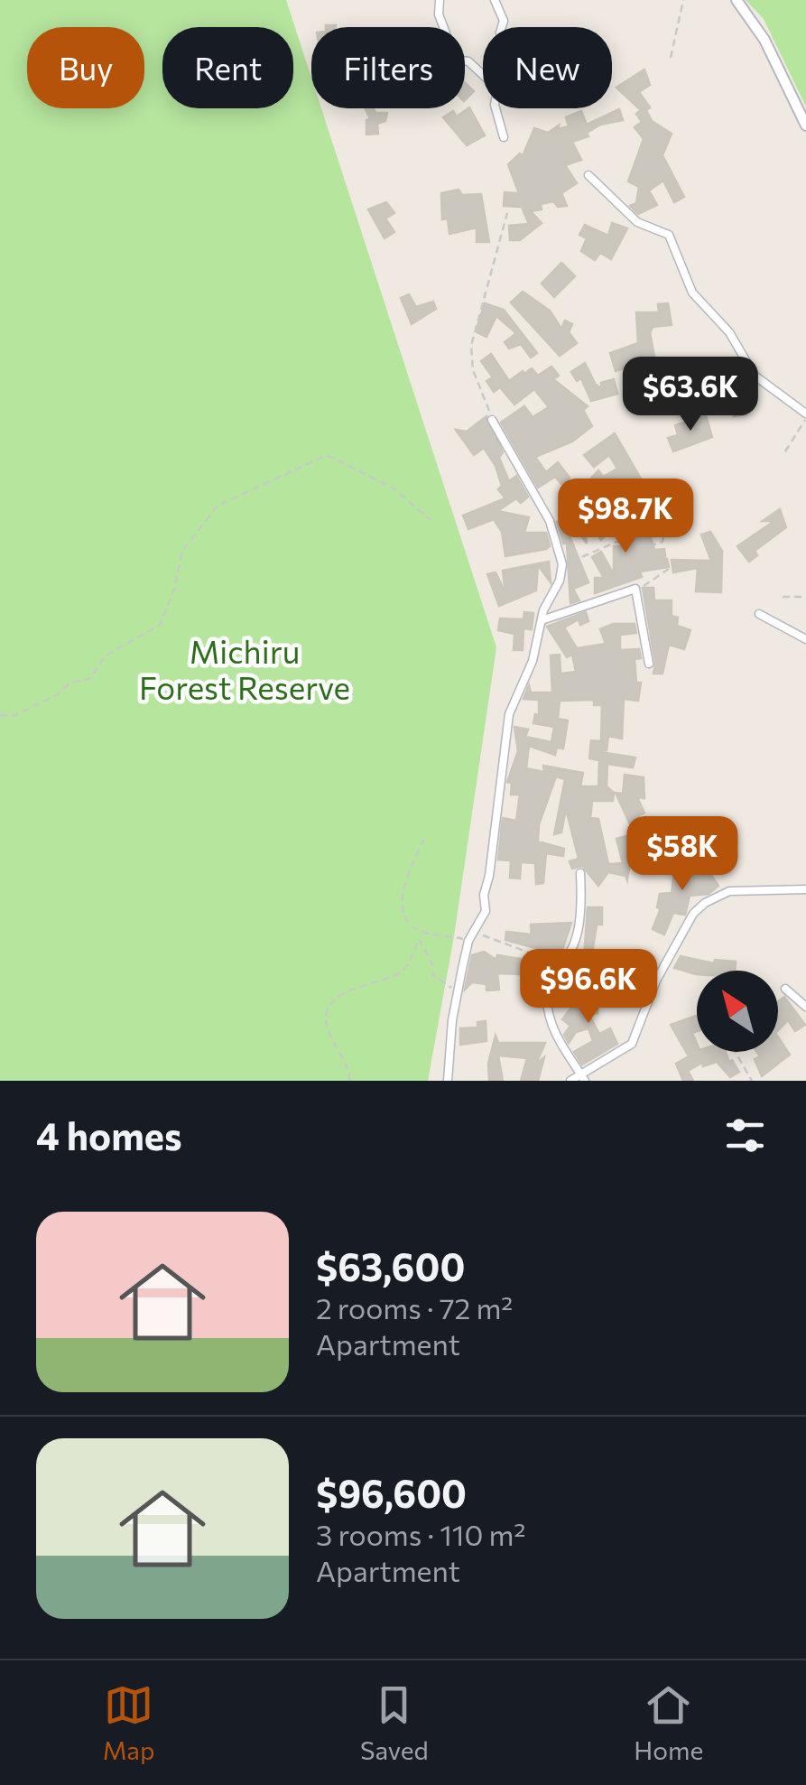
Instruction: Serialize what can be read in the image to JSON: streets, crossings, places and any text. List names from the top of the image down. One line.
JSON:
{"parks":["Michiru Forest Reserve"],"north":"top left","page":{"chip":["Buy","Rent","Filters","New"],"price":["$63.6K","$98.7K","$58K","$96.6K"],"heading":"4 homes","list":[{"name":"$63,600","note":"2 rooms · 72 m² · Apartment"},{"name":"$96,600","note":"3 rooms · 110 m² · Apartment"}],"tabs":["Map","Saved","Home"]}}
